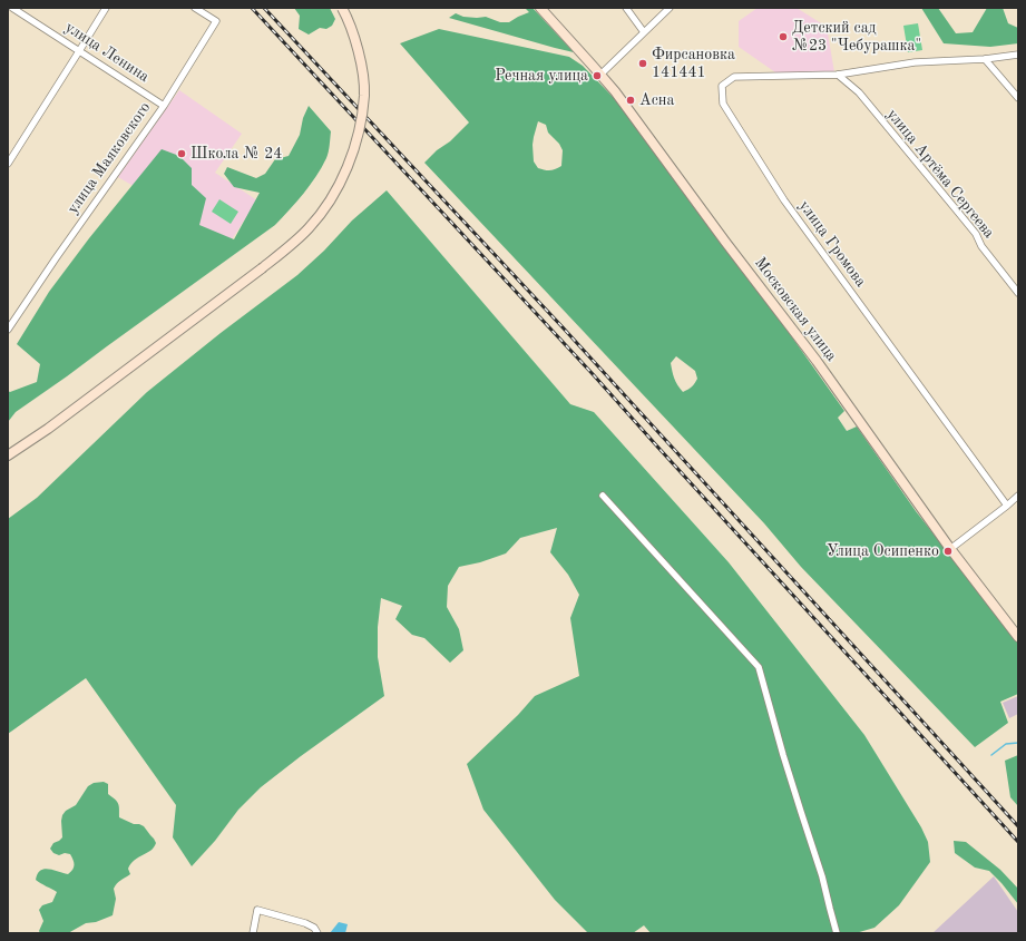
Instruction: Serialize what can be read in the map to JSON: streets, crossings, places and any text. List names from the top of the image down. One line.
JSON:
{"streets":{"street":["улица Ленина","улица Маяковского","улица Артёма Сергеева","улица Громова","Московская улица"]},"crossings":[["улица Ленина","улица Маяковского"],["улица Артёма Сергеева","улица Громова"]],"places":["Детский сад №23 \"Чебурашка\"","Фирсановка 141441","Речная улица","Асна","Школа № 24","Улица Осипенко"]}
